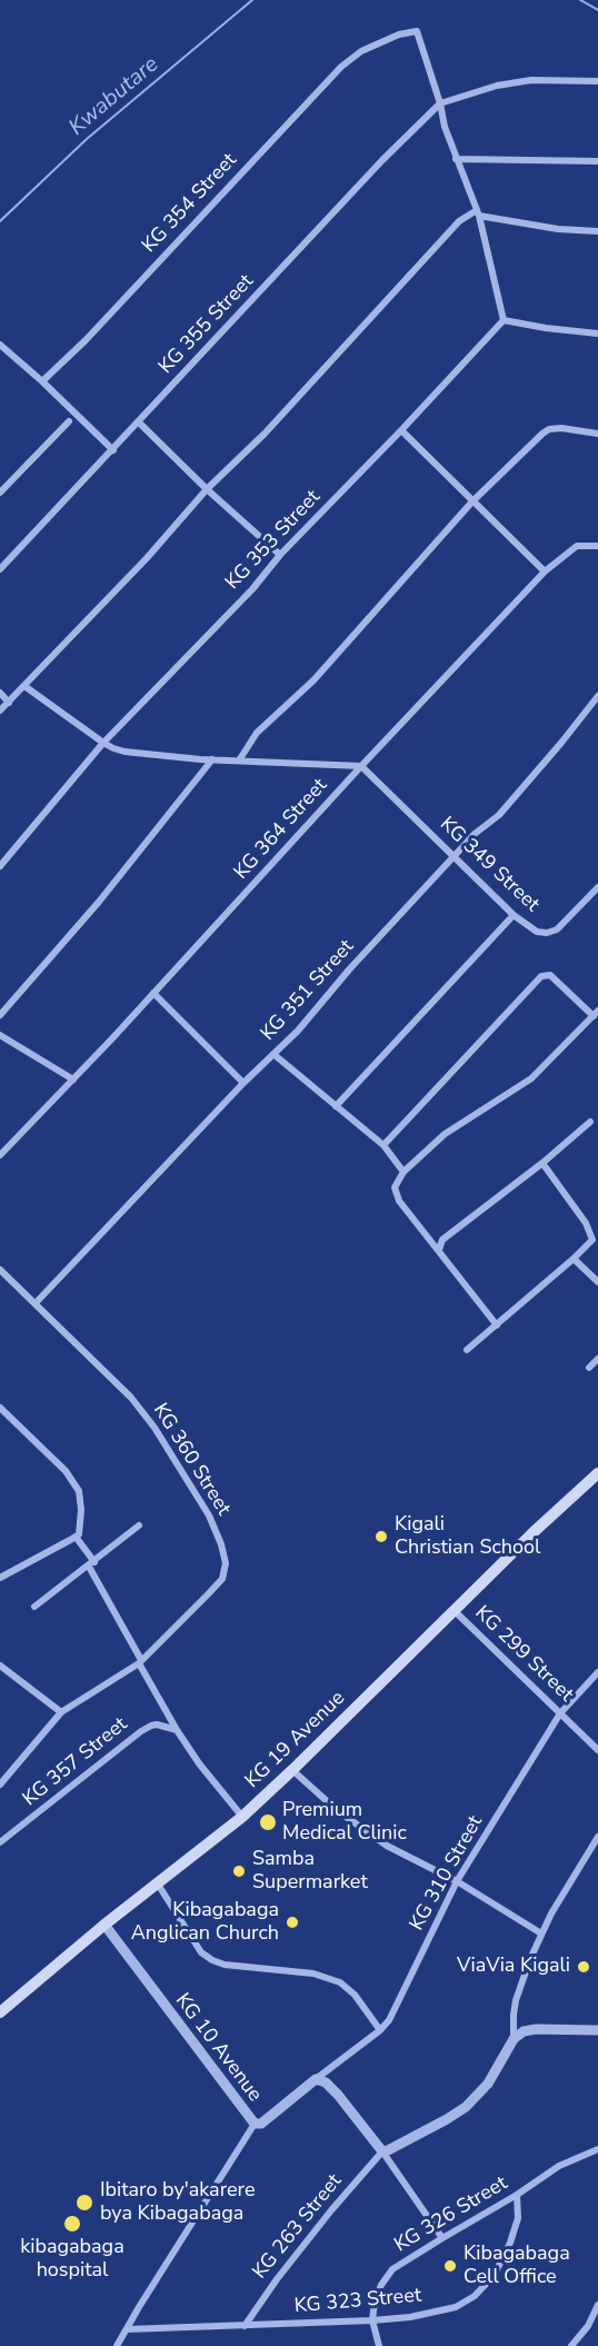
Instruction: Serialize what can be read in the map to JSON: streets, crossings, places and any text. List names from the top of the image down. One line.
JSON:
{"streets":{"main road":["KG 19 Avenue"],"street":["KG 354 Street","KG 355 Street","KG 353 Street","KG 364 Street","KG 349 Street","KG 351 Street","KG 360 Street","KG 299 Street","KG 357 Street","KG 310 Street","KG 10 Avenue","KG 326 Street","KG 263 Street","KG 323 Street"]},"crossings":[["KG 354 Street","KG 355 Street"],["KG 364 Street","KG 349 Street"],["KG 349 Street","KG 351 Street"],["KG 351 Street","KG 360 Street"],["KG 299 Street","KG 19 Avenue"],["KG 299 Street","KG 310 Street"],["KG 19 Avenue","KG 10 Avenue"],["KG 310 Street","KG 10 Avenue"],["KG 326 Street","KG 323 Street"],["KG 263 Street","KG 323 Street"]],"water":["Kwabutare"],"places":["Kigali Christian School","Premium Medical Clinic","Samba Supermarket","Kibagabaga Anglican Church","ViaVia Kigali","Ibitaro by'akarere bya Kibagabaga","kibagabaga hospital","Kibagabaga Cell Office"]}
